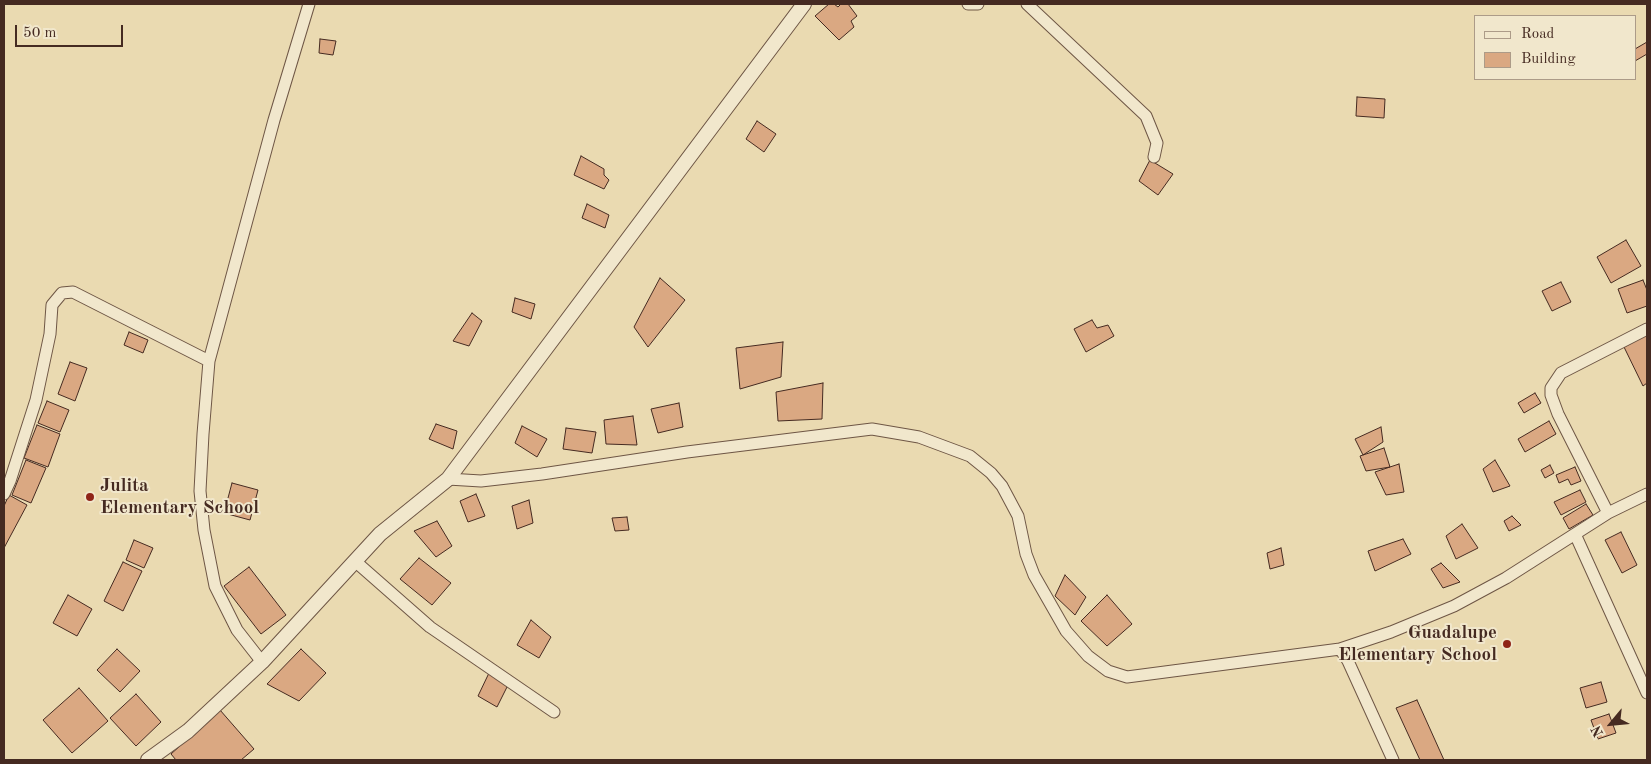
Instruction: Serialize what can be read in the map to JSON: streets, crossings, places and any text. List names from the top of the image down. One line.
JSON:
{"places":["Julita Elementary School","Guadalupe Elementary School"],"legend":["Road","Building"],"scale_bar":"50 m","north":"bottom left"}
